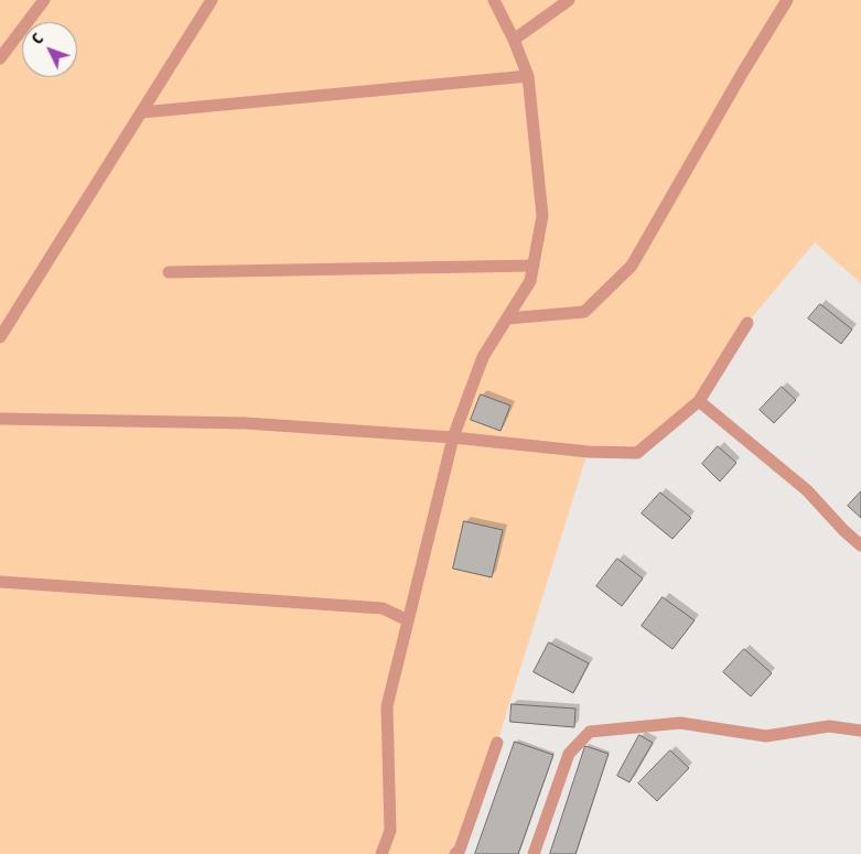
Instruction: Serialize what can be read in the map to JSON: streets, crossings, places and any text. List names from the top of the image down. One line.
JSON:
{"north":"top left"}
